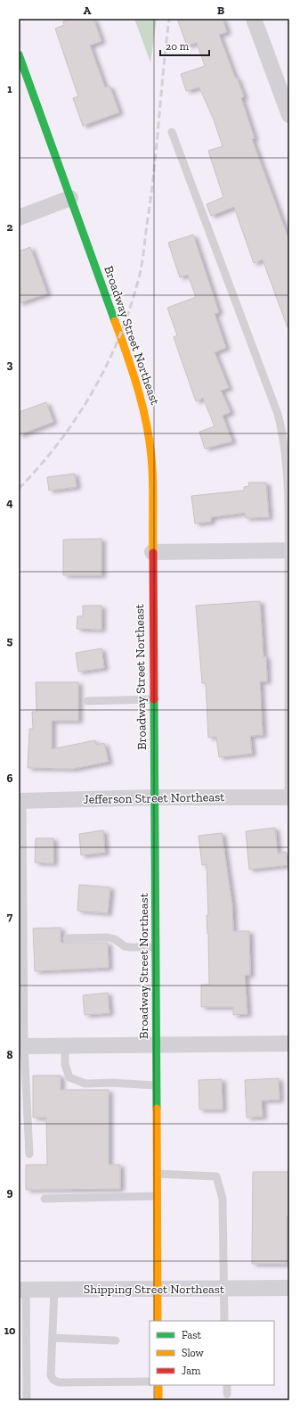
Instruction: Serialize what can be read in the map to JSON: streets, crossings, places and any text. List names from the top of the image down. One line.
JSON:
{"streets":{"main road":["Broadway Street Northeast"],"street":["Jefferson Street Northeast","Shipping Street Northeast"]},"crossings":[["Broadway Street Northeast","Jefferson Street Northeast"],["Broadway Street Northeast","Shipping Street Northeast"]],"legend":["Fast","Slow","Jam"],"scale_bar":"20 m","grid":{"columns":["A","B"],"rows":["1","2","3","4","5","6","7","8","9","10"]}}
